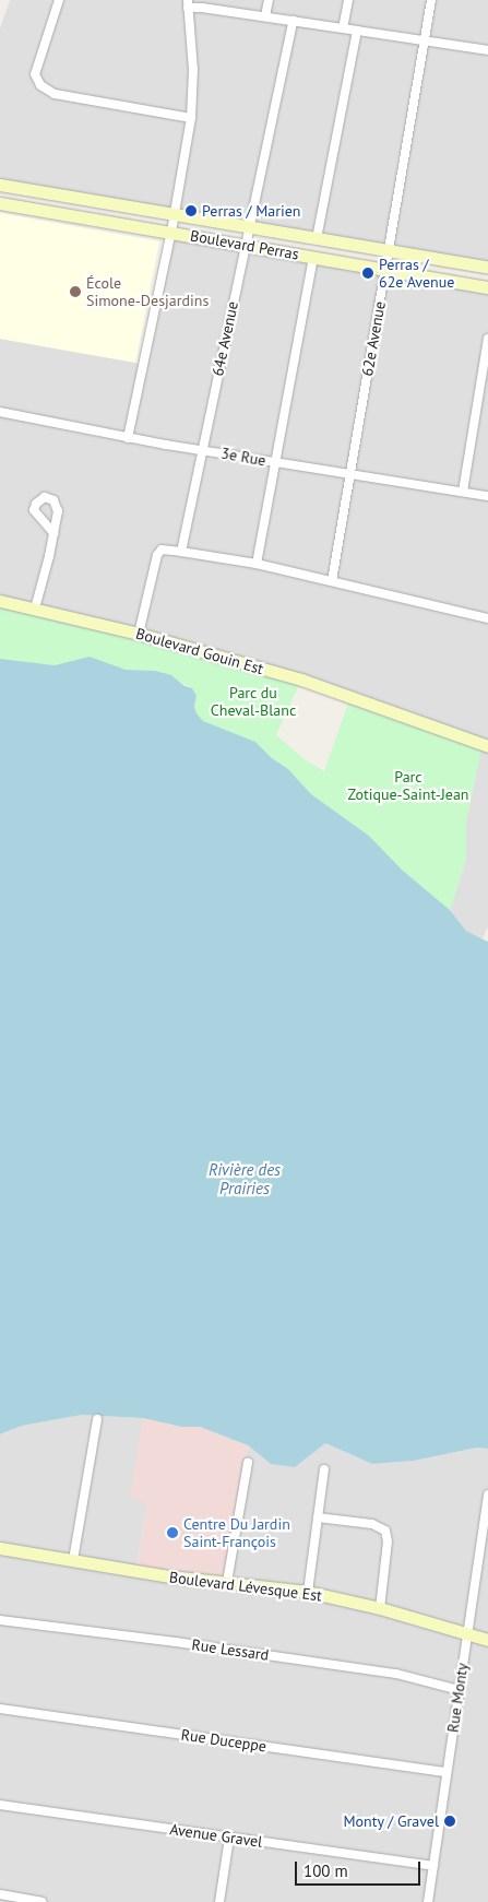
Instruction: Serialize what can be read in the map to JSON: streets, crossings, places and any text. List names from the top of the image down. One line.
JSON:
{"streets":{"street":["Boulevard Perras","64e Avenue","62e Avenue","3e Rue","Boulevard Gouin Est","Boulevard Lévesque Est","Rue Lessard","Rue Monty","Rue Duceppe","Avenue Gravel"]},"crossings":[["Boulevard Perras","64e Avenue"],["Boulevard Perras","62e Avenue"],["64e Avenue","3e Rue"],["62e Avenue","3e Rue"],["Boulevard Lévesque Est","Rue Monty"],["Rue Lessard","Rue Monty"],["Rue Monty","Rue Duceppe"],["Rue Monty","Avenue Gravel"]],"water":["Rivière des Prairies"],"parks":["Parc du Cheval-Blanc","Parc Zotique-Saint-Jean"],"places":["Perras / Marien","Perras / 62e Avenue","École Simone-Desjardins","Centre Du Jardin Saint-François","Monty / Gravel"],"scale_bar":"100 m"}
